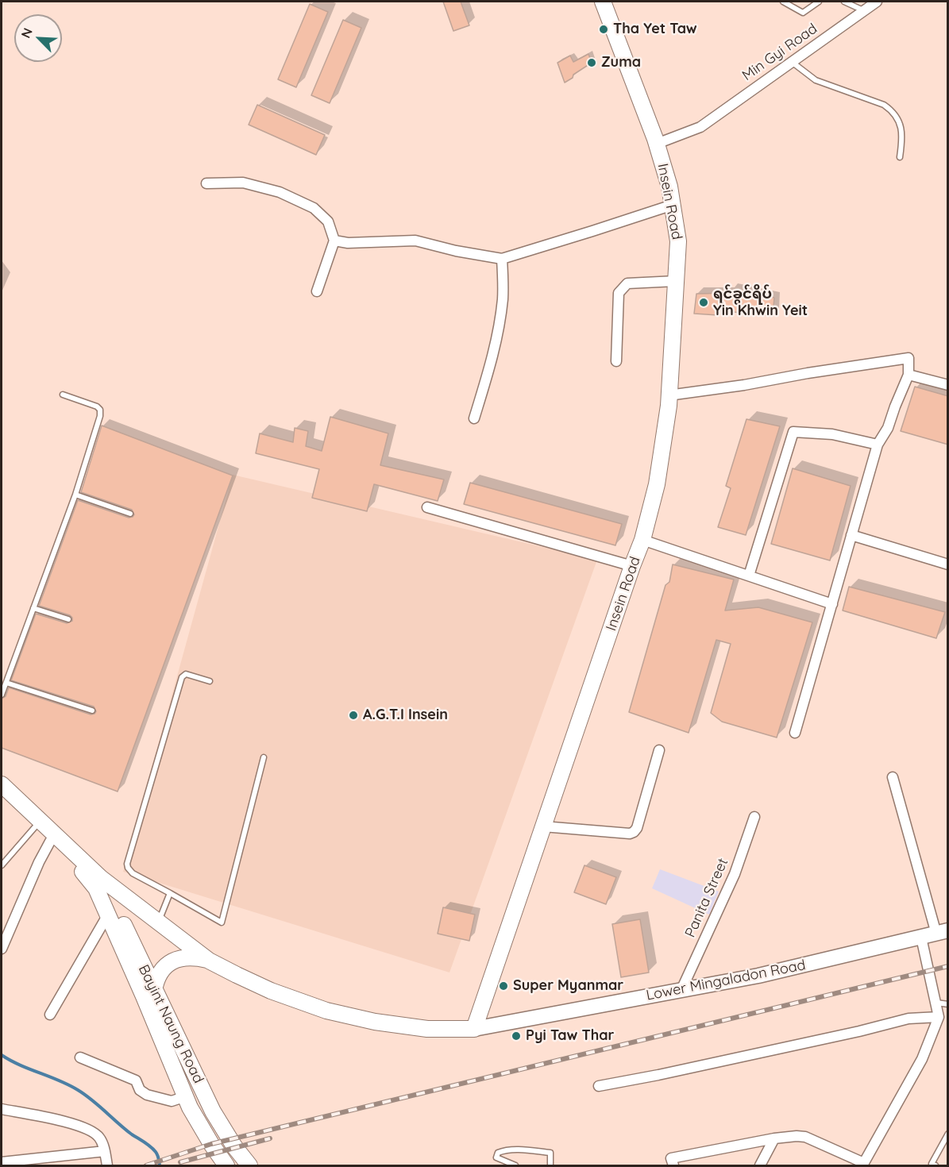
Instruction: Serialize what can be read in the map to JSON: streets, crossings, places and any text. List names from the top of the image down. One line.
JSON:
{"streets":{"main road":["Insein Road","Lower Mingaladon Road","Bayint Naung Road"],"street":["Min Gyi Road","Panita Street"]},"crossings":[["Min Gyi Road","Insein Road"],["Insein Road","Lower Mingaladon Road"],["Panita Street","Lower Mingaladon Road"]],"places":["Tha Yet Taw","Zuma","ရင်ခွင်ရိပ် Yin Khwin Yeit","A.G.T.I Insein","Super Myanmar","Pyi Taw Thar"],"north":"top left"}
